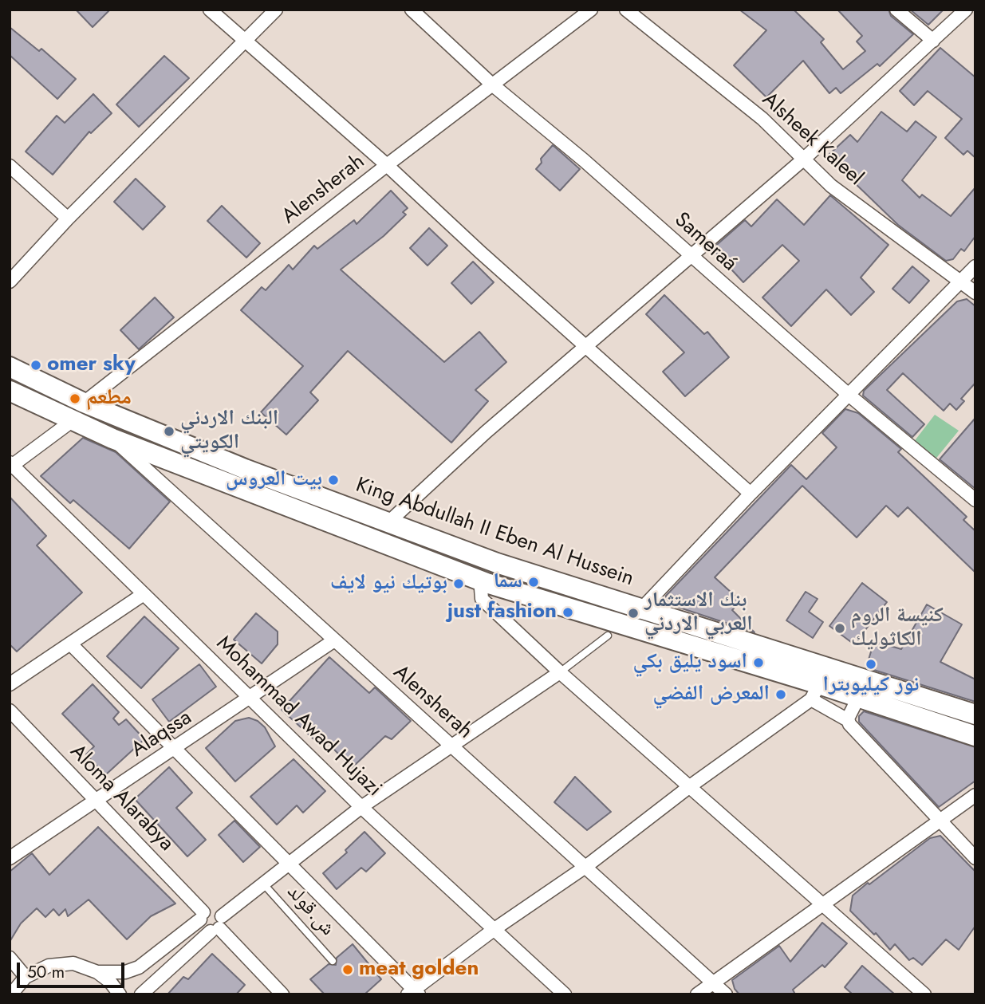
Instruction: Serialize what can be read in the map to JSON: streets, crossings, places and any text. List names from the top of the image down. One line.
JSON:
{"streets":{"main road":["King Abdullah II Eben Al Hussein"],"street":["Alsheek Kaleel","Alensherah","Sameraá","Mohammad Awad Hujazi","Alaqssa","Aloma Alarabya"],"lane":["ش.قولد"]},"crossings":[["Alensherah","Sameraá"],["Alensherah","King Abdullah II Eben Al Hussein"],["Alensherah","Mohammad Awad Hujazi"],["Alensherah","Alaqssa"],["Mohammad Awad Hujazi","Alaqssa"],["Alaqssa","Aloma Alarabya"]],"places":["omer sky","مطعم","البنك الاردني الكويتي","بيت العروس","سما","بوتيك نيو لايف","just fashion","بنك الاستثمار العربي الاردني","كنيسة الروم الكاثوليك","اسود يليق بكي","نور كيليوبترا","المعرض الفضي","meat golden"],"scale_bar":"50 m"}
